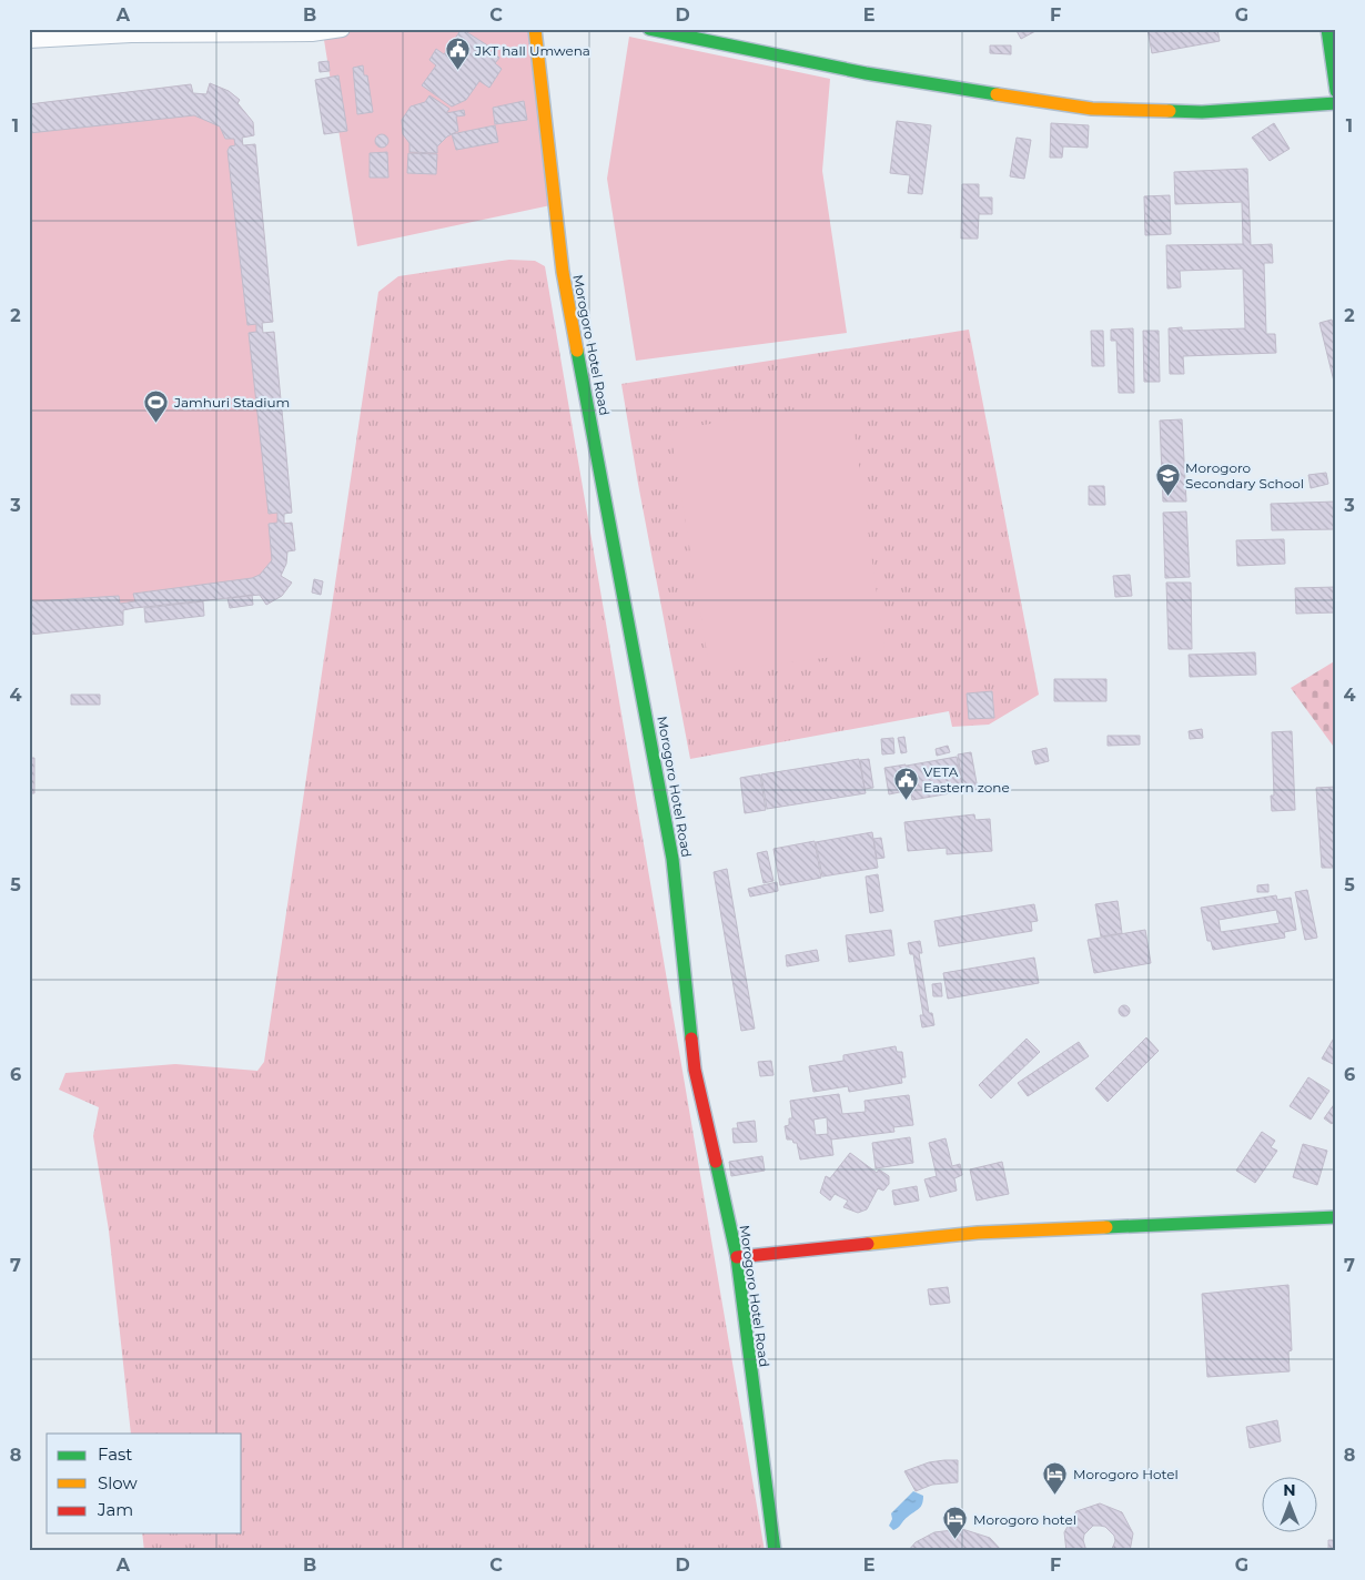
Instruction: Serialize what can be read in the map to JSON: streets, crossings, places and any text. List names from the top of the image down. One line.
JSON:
{"streets":{"street":["Morogoro Hotel Road"]},"places":{"public building":["JKT hall Umwena","VETA Eastern zone"],"sports":["Jamhuri Stadium"],"school or university":["Morogoro Secondary School"],"hotel":["Morogoro Hotel","Morogoro hotel"]},"legend":["Fast","Slow","Jam"],"north":"top","grid":{"columns":["A","B","C","D","E","F","G"],"rows":["1","2","3","4","5","6","7","8"]}}
